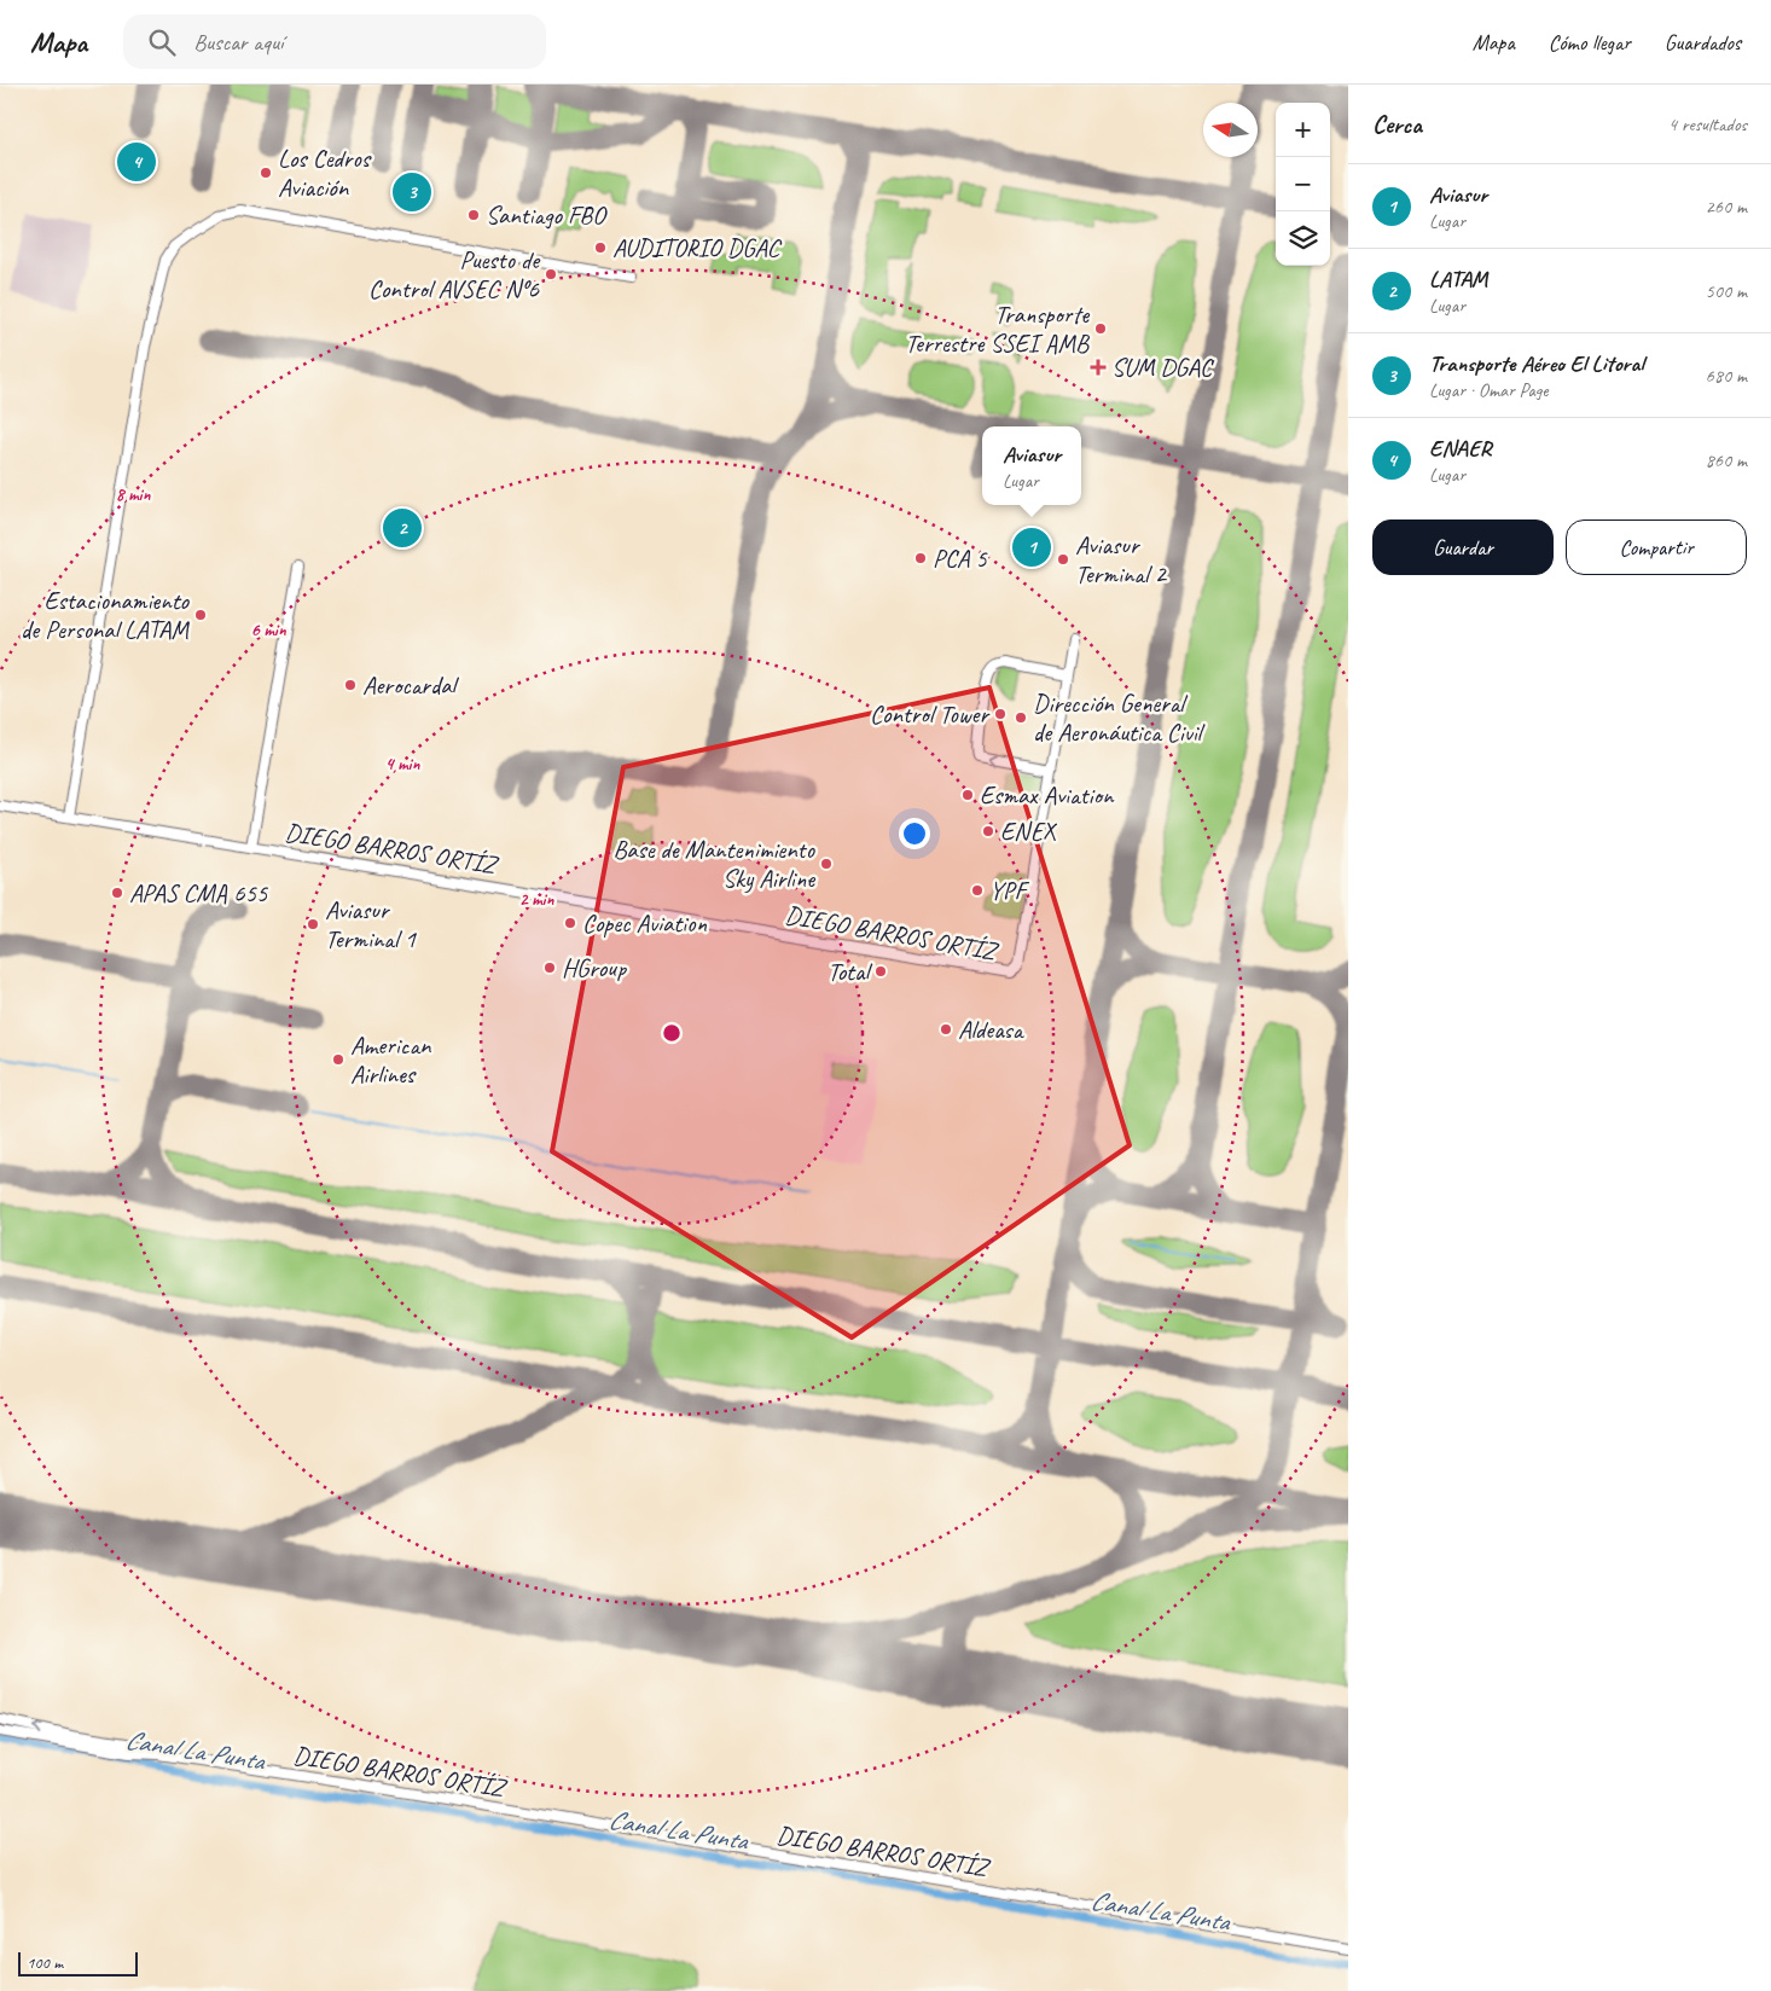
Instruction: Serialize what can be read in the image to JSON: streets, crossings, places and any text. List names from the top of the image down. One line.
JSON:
{"streets":{"street":["DIEGO BARROS ORTÍZ"]},"water":["Canal La Punta"],"places":{"other":["Los Cedros Aviación","Santiago FBO","AUDITORIO DGAC","Puesto de Control AVSEC Nº6","Transporte Terrestre SSEI AMB","PCA 5","Aviasur Terminal 2","Estacionamiento de Personal LATAM","Aerocardal","Control Tower","Dirección General de Aeronáutica Civil","Esmax Aviation","ENEX","Base de Mantenimiento Sky Airline","YPF","APAS CMA 655","Copec Aviation","Aviasur Terminal 1","HGroup","Total","Aldeasa","American Airlines"],"health":["SUM DGAC"]},"scale_bar":"100 m","north":"left","page":{"header":"Mapa","search":"Buscar aquí","nav":["Mapa","Cómo llegar","Guardados"],"heading":["Cerca","4 resultados"],"map_buttons":["+","−"],"pins":["4","3","2","1"],"list":[{"mark":"1","name":"Aviasur","note":"Lugar","value":"260 m"},{"mark":"2","name":"LATAM","note":"Lugar","value":"500 m"},{"mark":"3","name":"Transporte Aéreo El Litoral","note":"Lugar · Omar Page","value":"680 m"},{"mark":"4","name":"ENAER","note":"Lugar","value":"860 m"}],"popup":["Aviasur","Lugar"],"buttons":["Guardar","Compartir"],"scale":"100 m"},"rings":["8 min","6 min","4 min","2 min"]}
